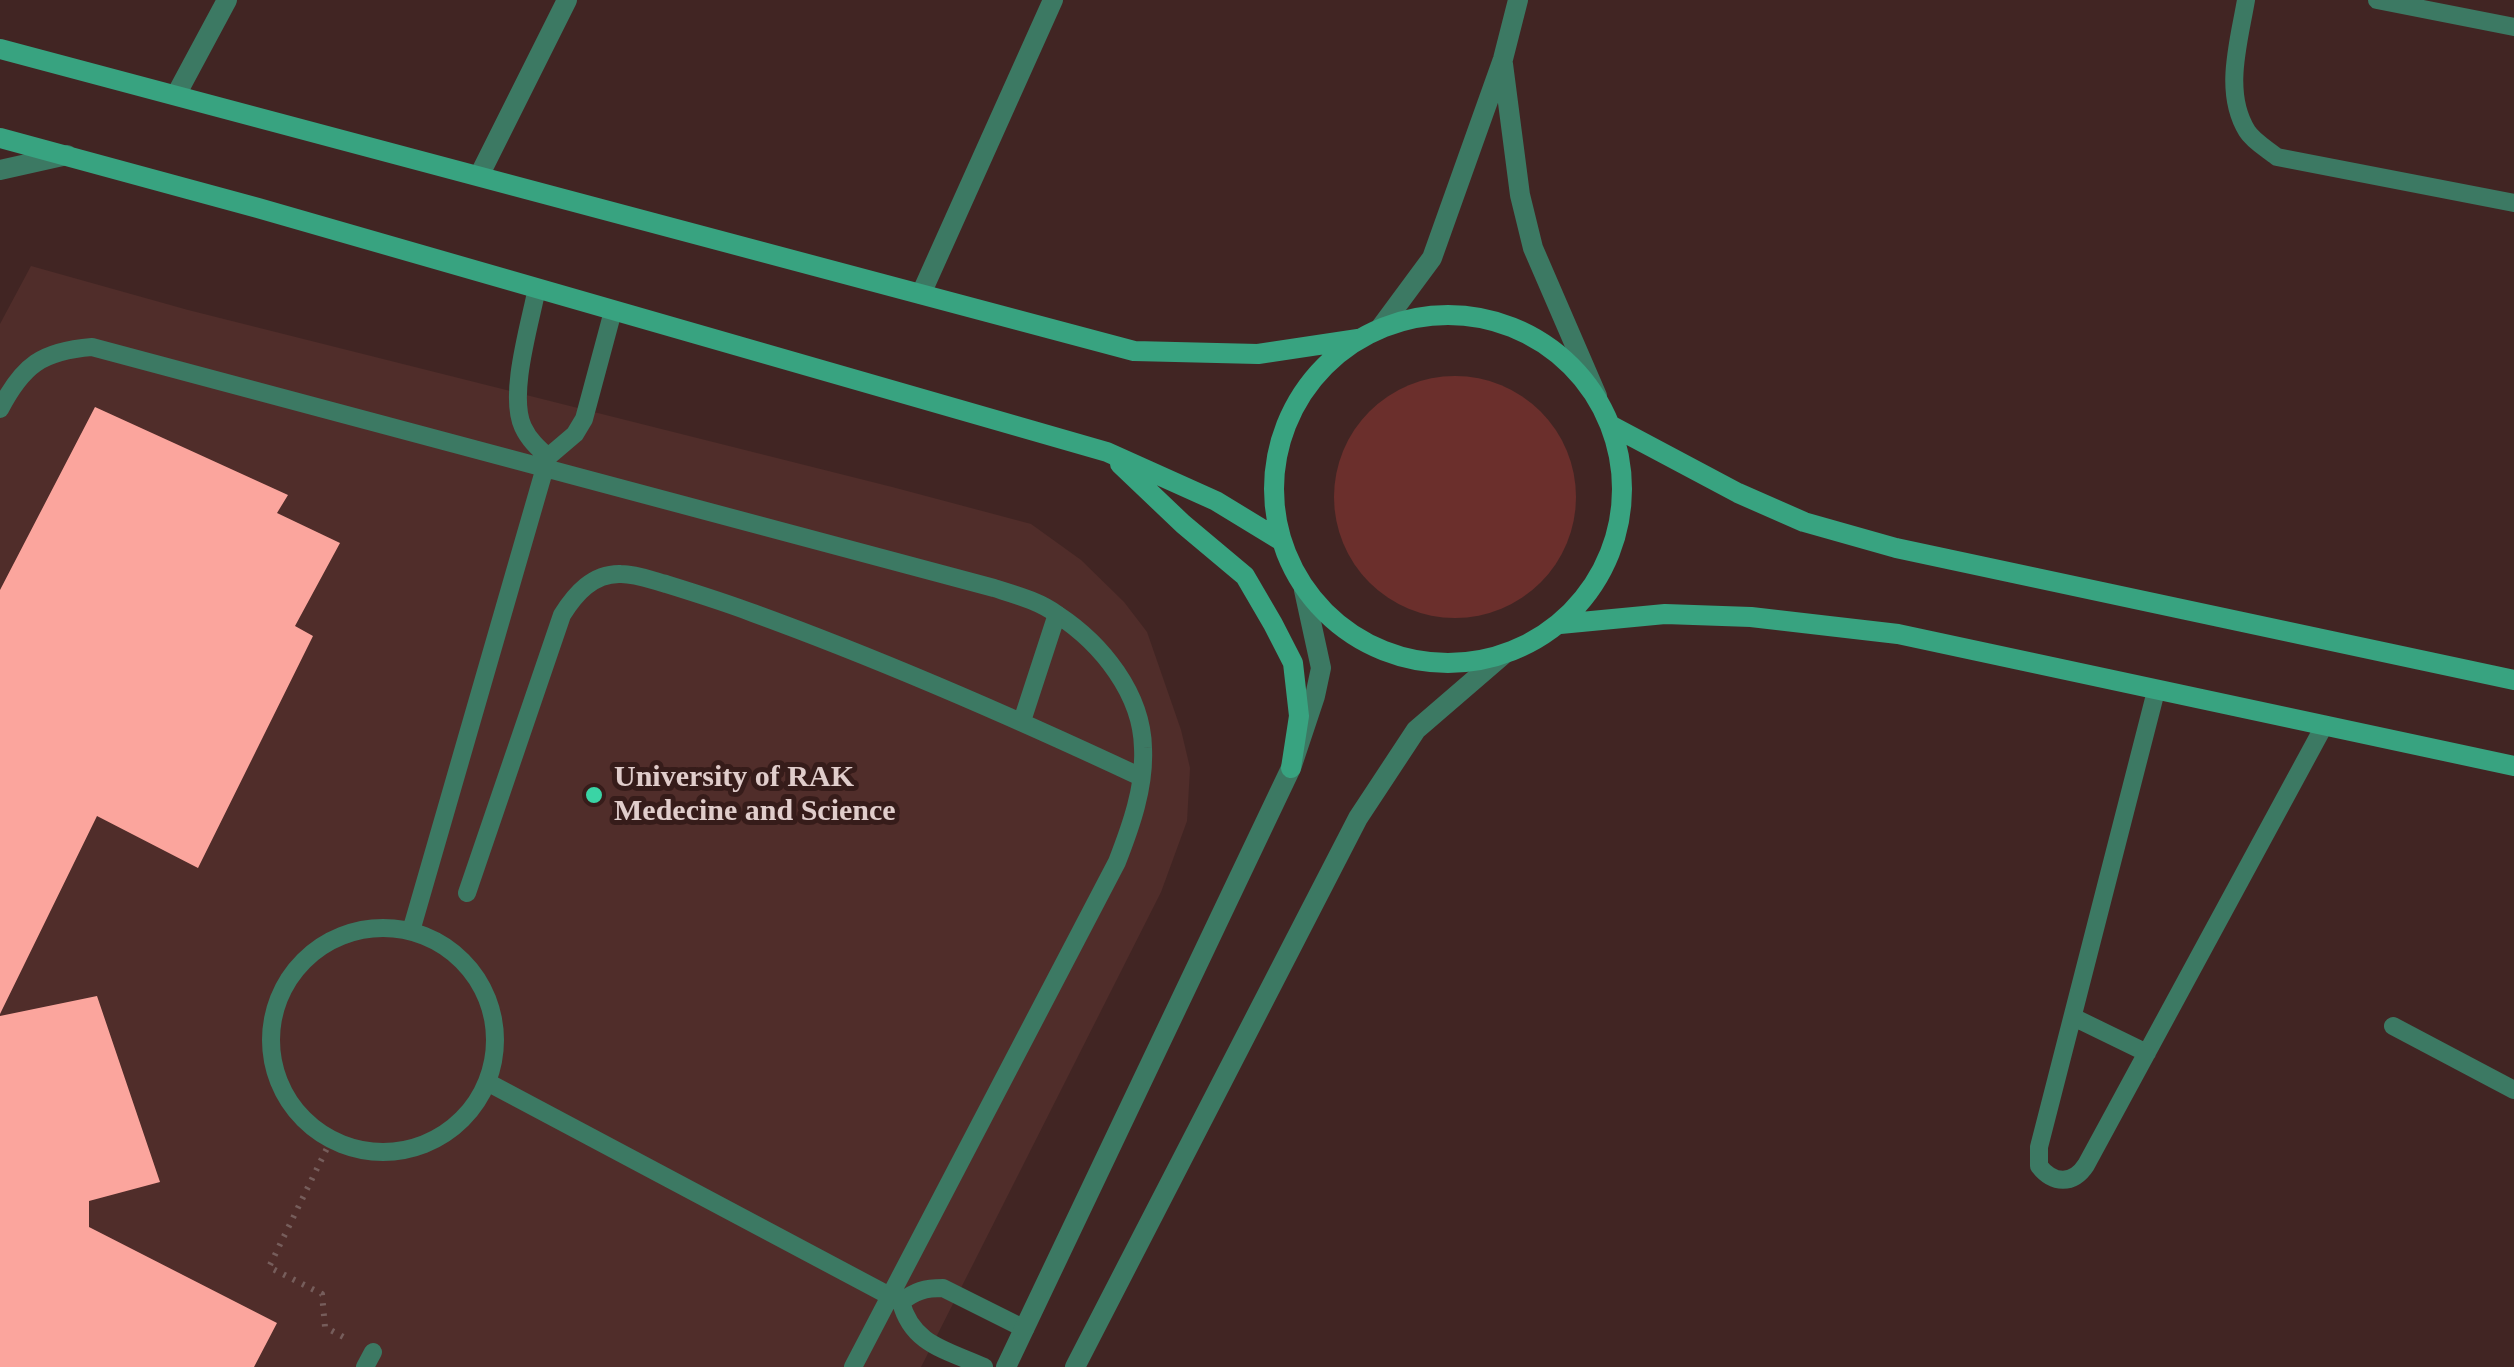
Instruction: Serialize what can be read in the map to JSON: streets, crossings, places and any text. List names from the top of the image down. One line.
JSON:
{"places":["University of RAK Medecine and Science"]}
